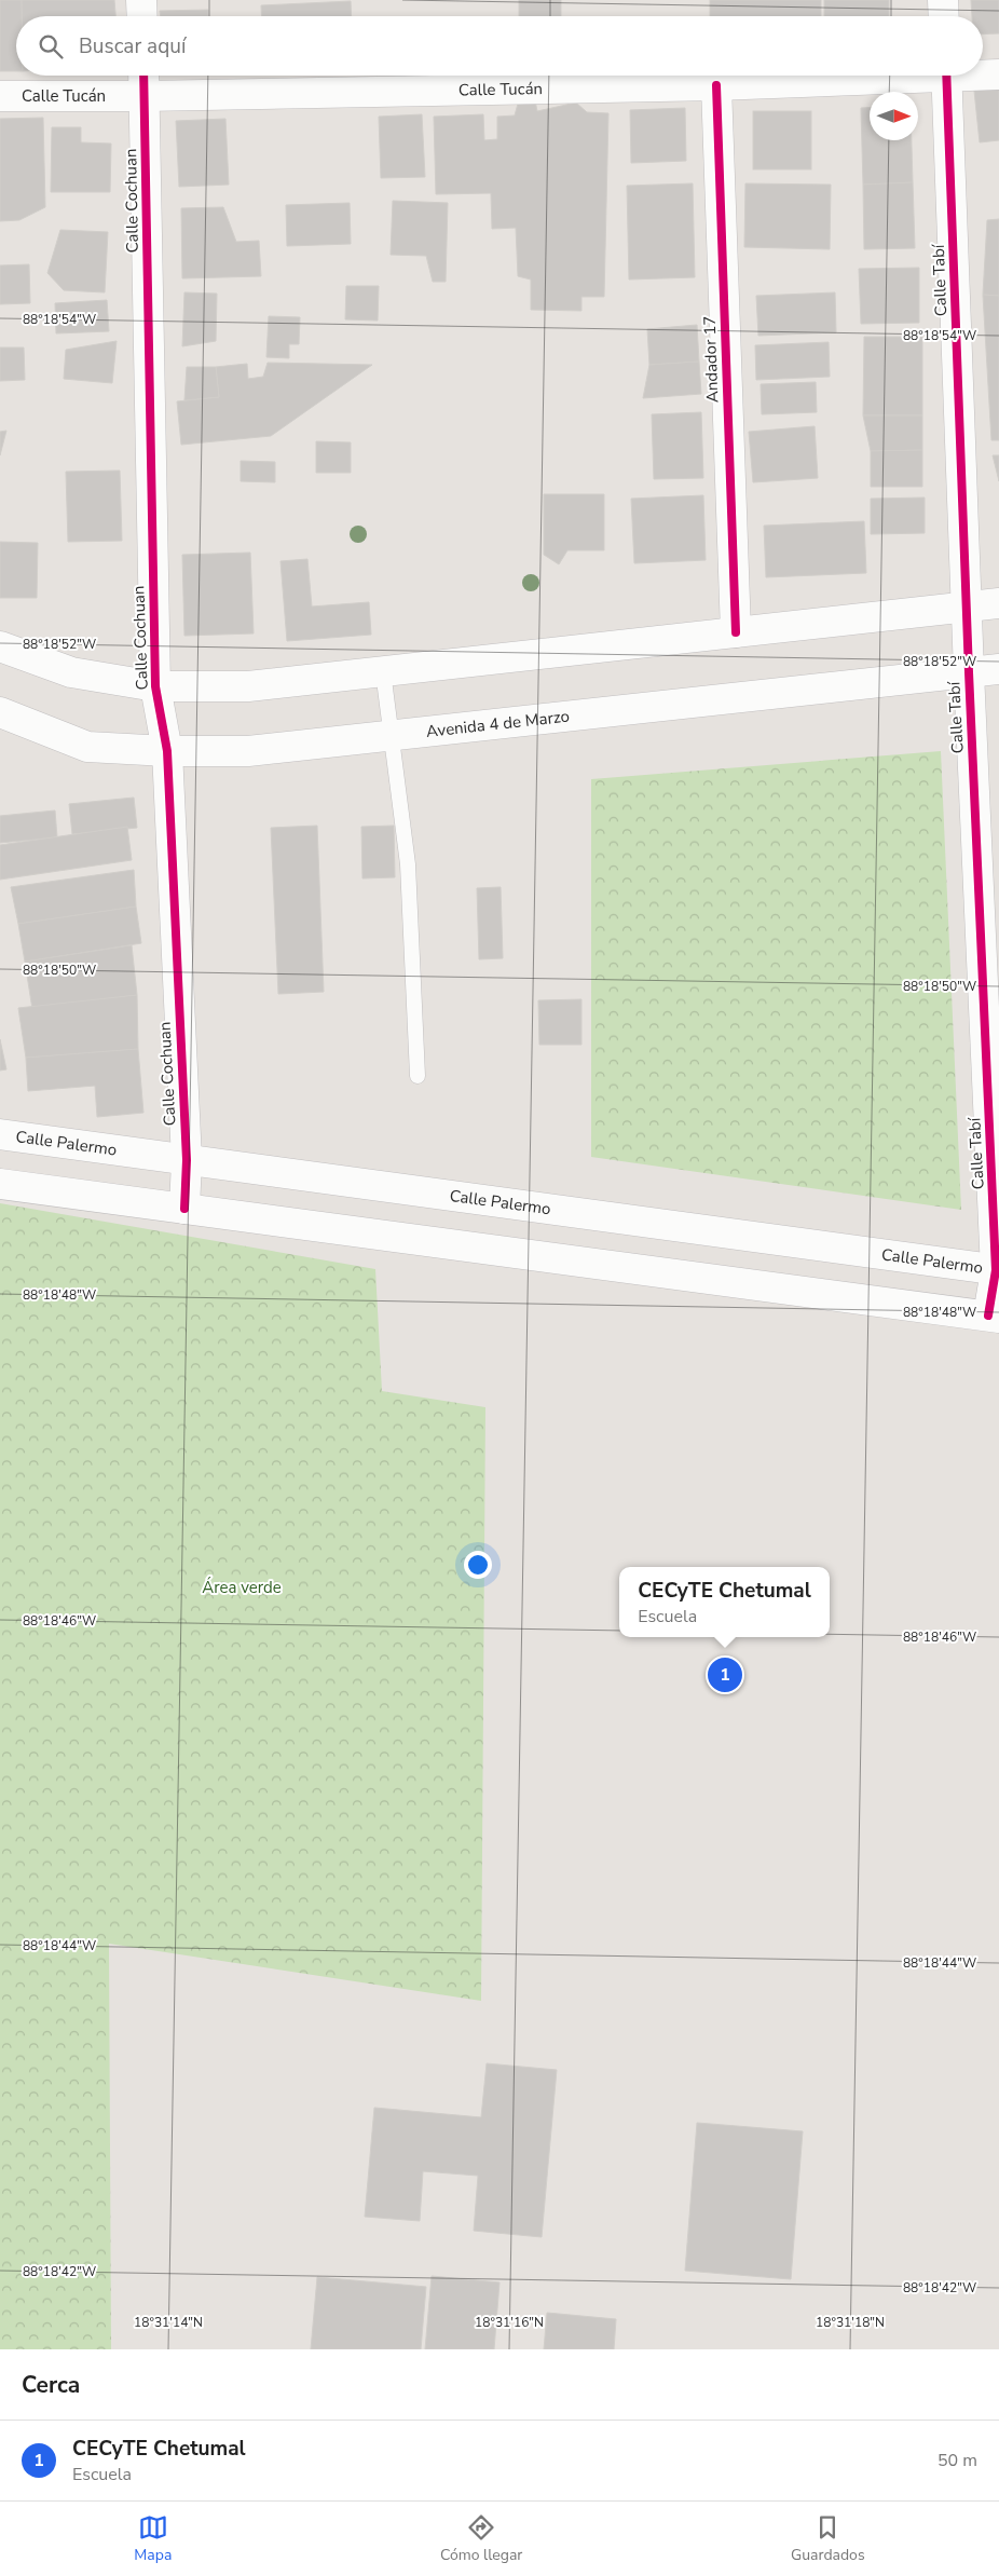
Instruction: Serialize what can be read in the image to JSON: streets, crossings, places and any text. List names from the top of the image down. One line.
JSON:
{"streets":{"street":["Calle Tucán","Calle Cochuan","Calle Tabí","Andador 17","Avenida 4 de Marzo","Calle Palermo"]},"crossings":[["Calle Tucán","Calle Cochuan"],["Calle Tucán","Andador 17"],["Calle Cochuan","Avenida 4 de Marzo"],["Calle Cochuan","Calle Palermo"],["Calle Tabí","Avenida 4 de Marzo"],["Calle Tabí","Calle Palermo"]],"parks":["Área verde"],"north":"right","page":{"search":"Buscar aquí","popup":["CECyTE Chetumal","Escuela"],"pins":"1","heading":"Cerca","list":[{"mark":"1","name":"CECyTE Chetumal","note":"Escuela","value":"50 m"}],"nav":["Mapa","Cómo llegar","Guardados"]},"coordinates":["88°18'54\"W","88°18'52\"W","88°18'50\"W","88°18'48\"W","88°18'46\"W","88°18'44\"W","88°18'42\"W","18°31'14\"N","18°31'16\"N","18°31'18\"N"]}
